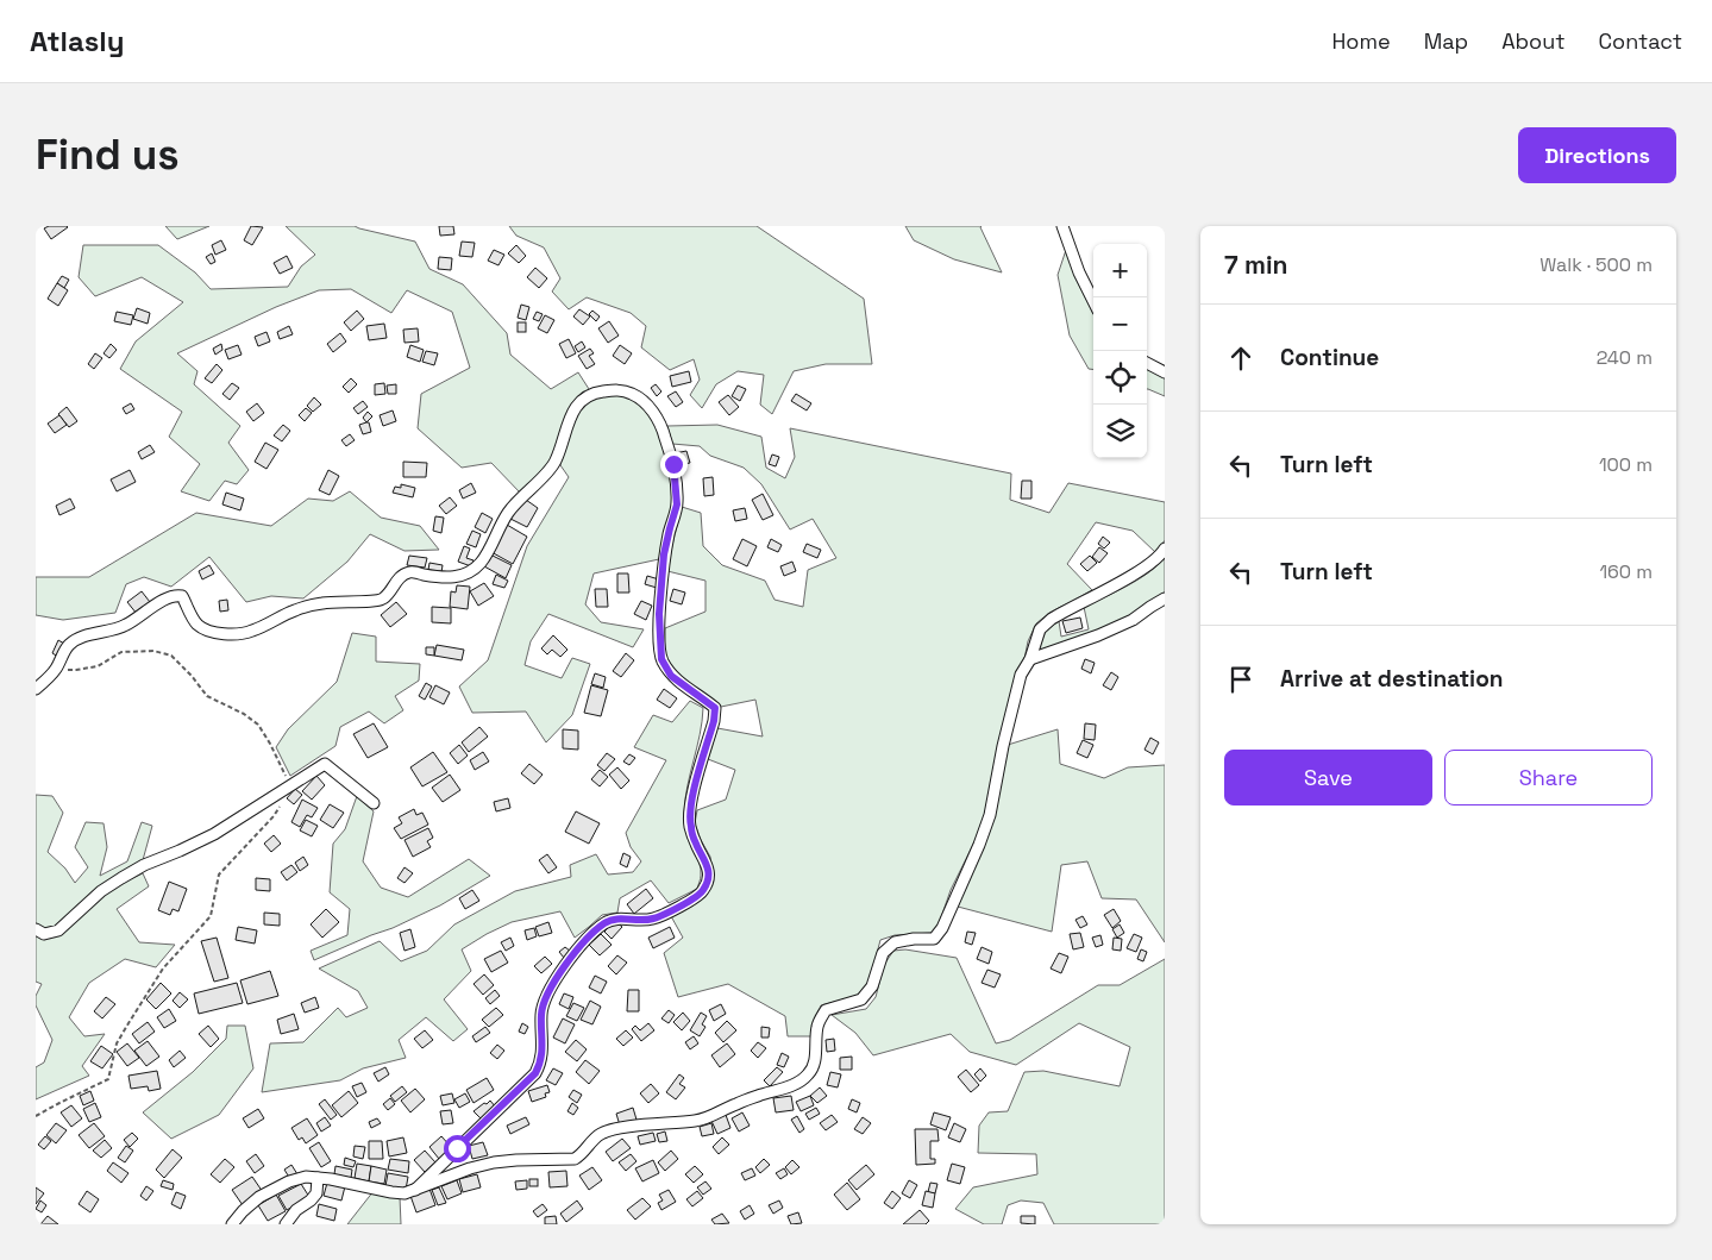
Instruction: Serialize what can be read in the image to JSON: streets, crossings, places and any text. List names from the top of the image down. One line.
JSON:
{"page":{"header":"Atlasly","nav":["Home","Map","About","Contact"],"buttons":["Directions",["Save","Share"]],"title":"Find us","heading":["7 min","Walk · 500 m"],"map_buttons":["+","−"],"list":[["Continue","240 m"],["Turn left","100 m"],["Turn left","160 m"],"Arrive at destination"]}}
